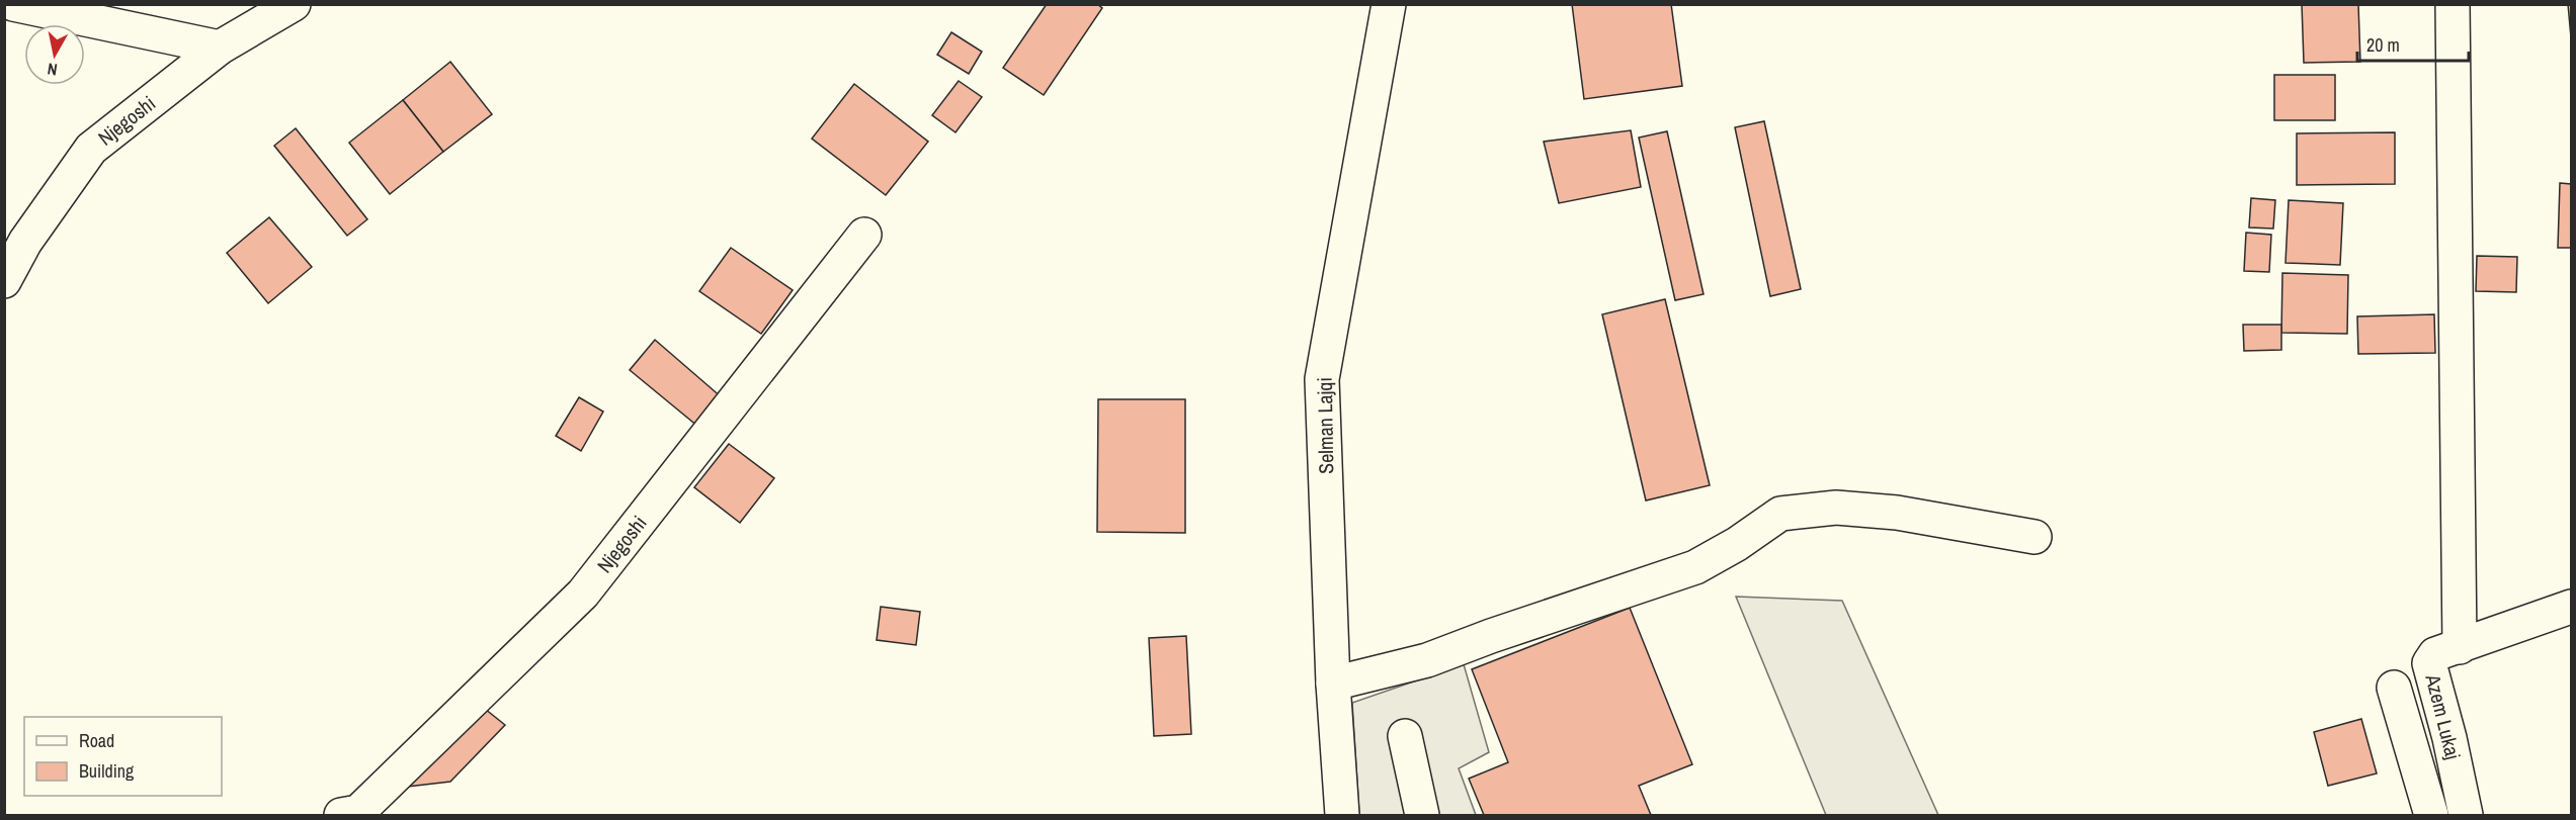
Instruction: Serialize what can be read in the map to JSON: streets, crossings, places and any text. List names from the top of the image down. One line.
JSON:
{"streets":{"street":["Njegoshi","Selman Lajqi","Azem Lukaj"]},"legend":["Road","Building"],"scale_bar":"20 m","north":"bottom"}
